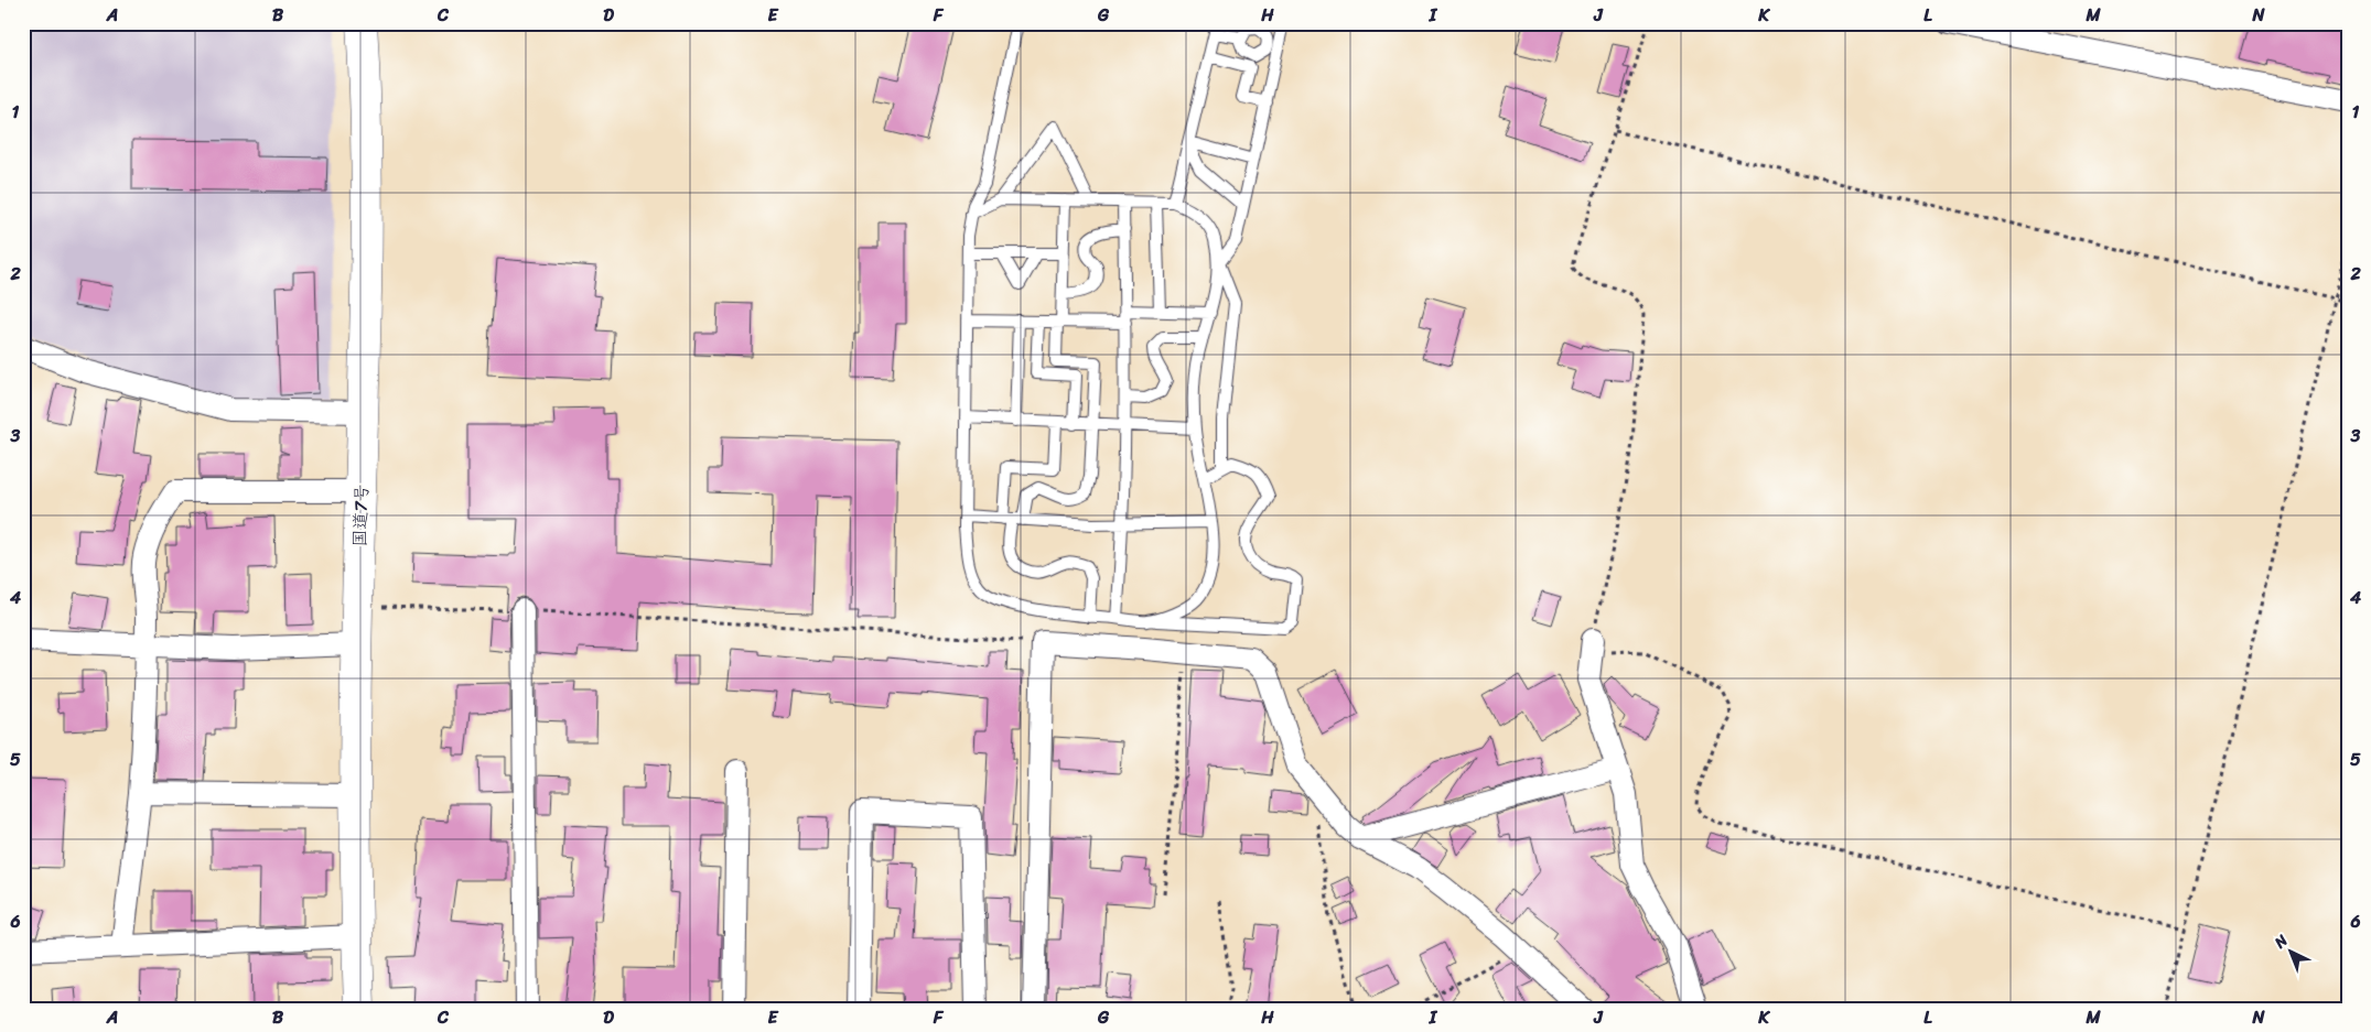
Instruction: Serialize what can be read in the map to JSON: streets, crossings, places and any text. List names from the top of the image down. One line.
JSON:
{"streets":{"highway":["国道7号"]},"north":"top left","grid":{"columns":["A","B","C","D","E","F","G","H","I","J","K","L","M","N"],"rows":["1","2","3","4","5","6"]}}
